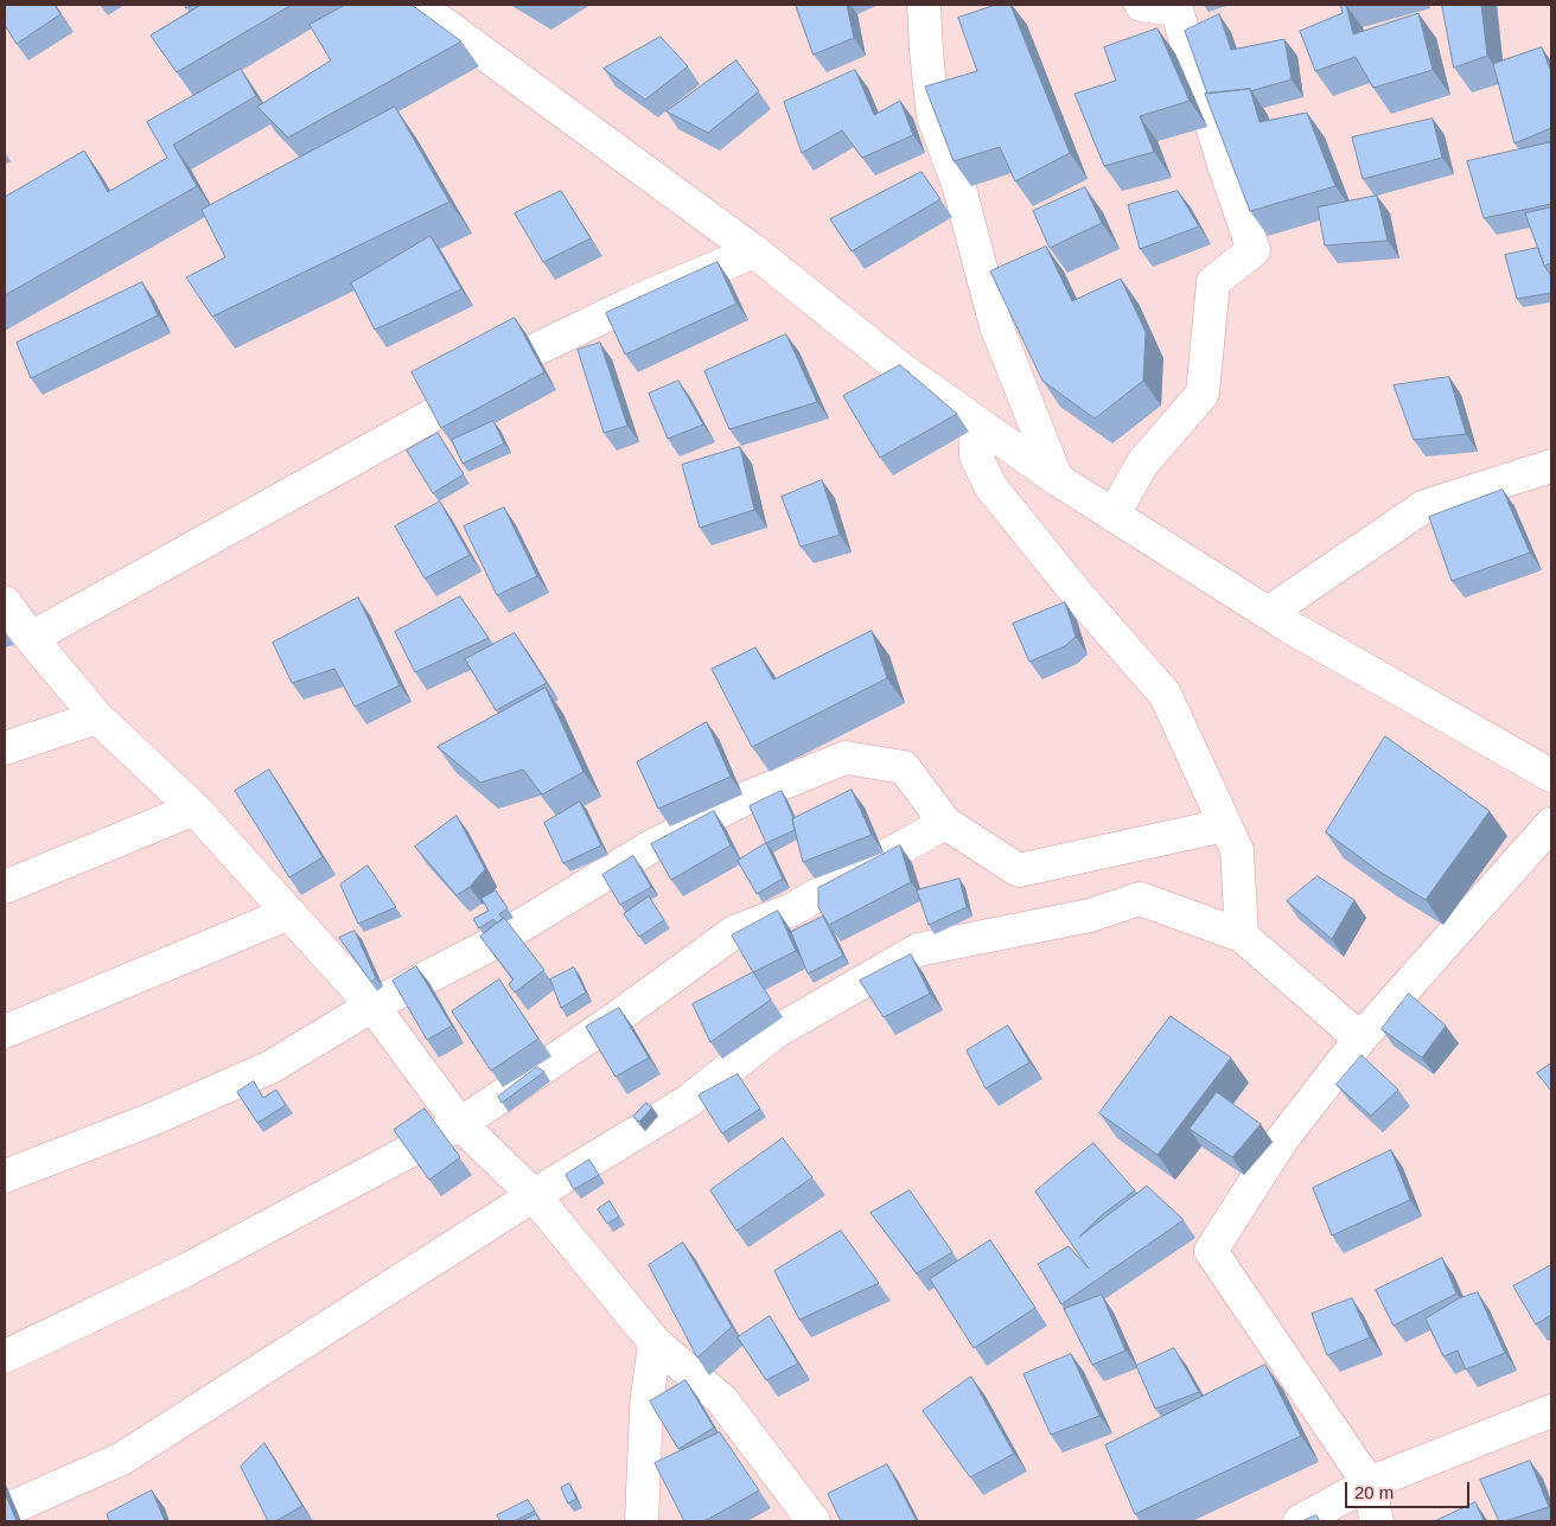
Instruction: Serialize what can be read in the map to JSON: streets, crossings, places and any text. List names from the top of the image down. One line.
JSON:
{"scale_bar":"20 m"}
